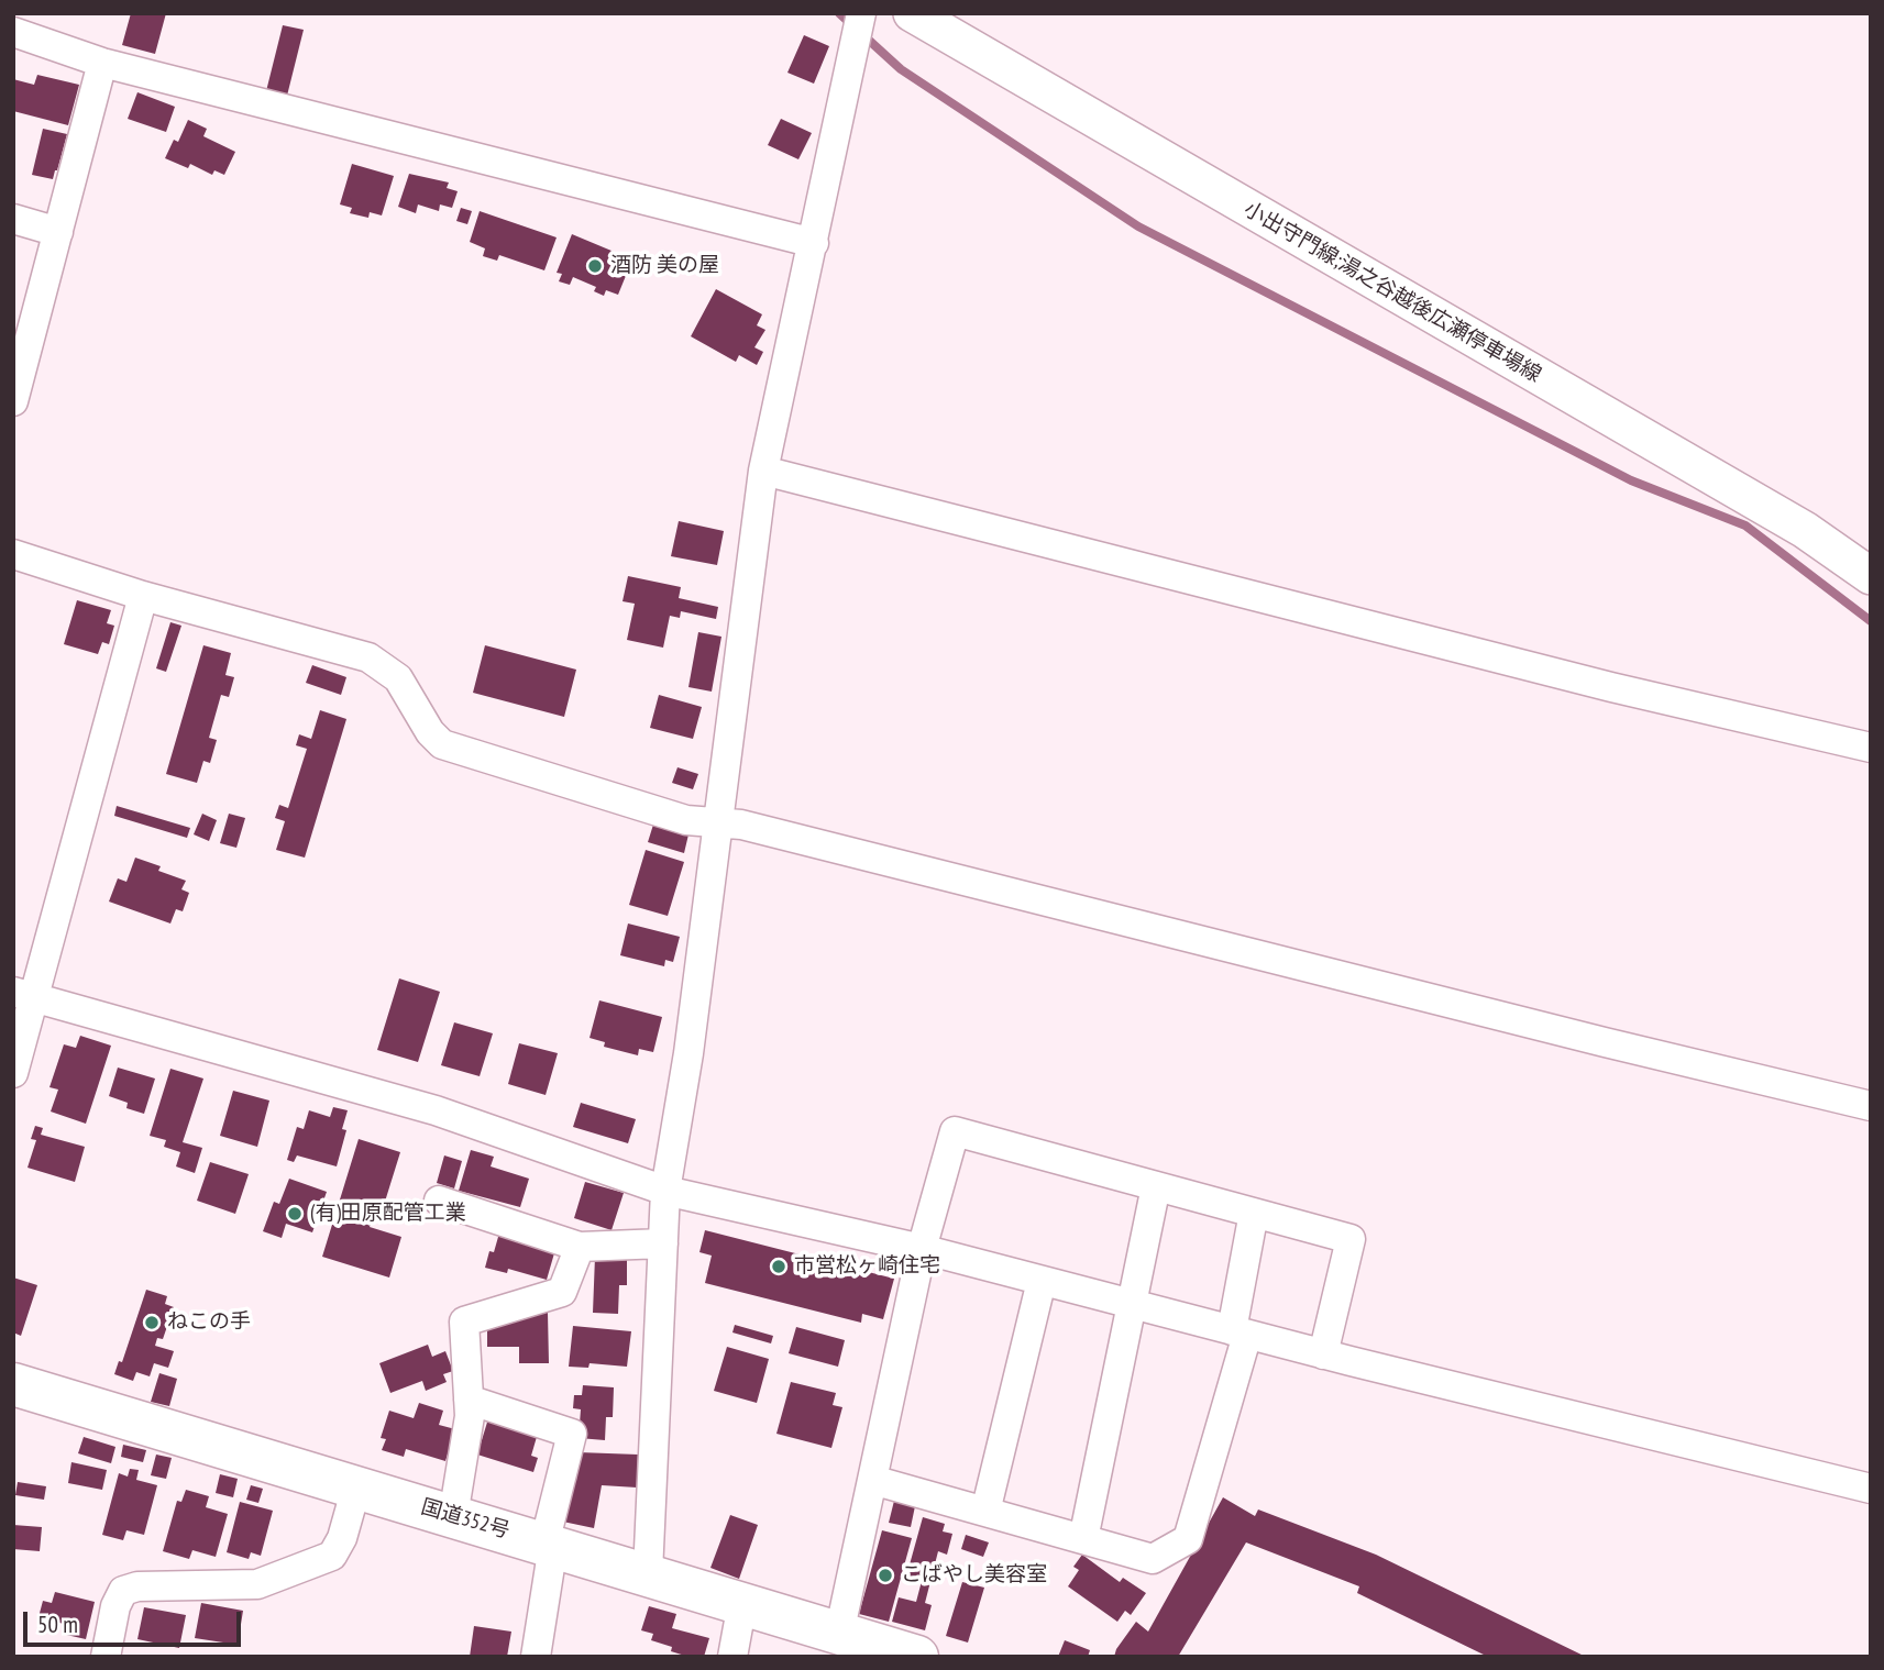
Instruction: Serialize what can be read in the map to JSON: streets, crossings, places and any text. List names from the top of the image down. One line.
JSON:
{"streets":{"highway":["国道352号"],"main road":["小出守門線;湯之谷越後広瀬停車場線"]},"places":["酒防 美の屋","(有)田原配管工業","市営松ヶ崎住宅","ねこの手","こばやし美容室"],"scale_bar":"50 m"}
